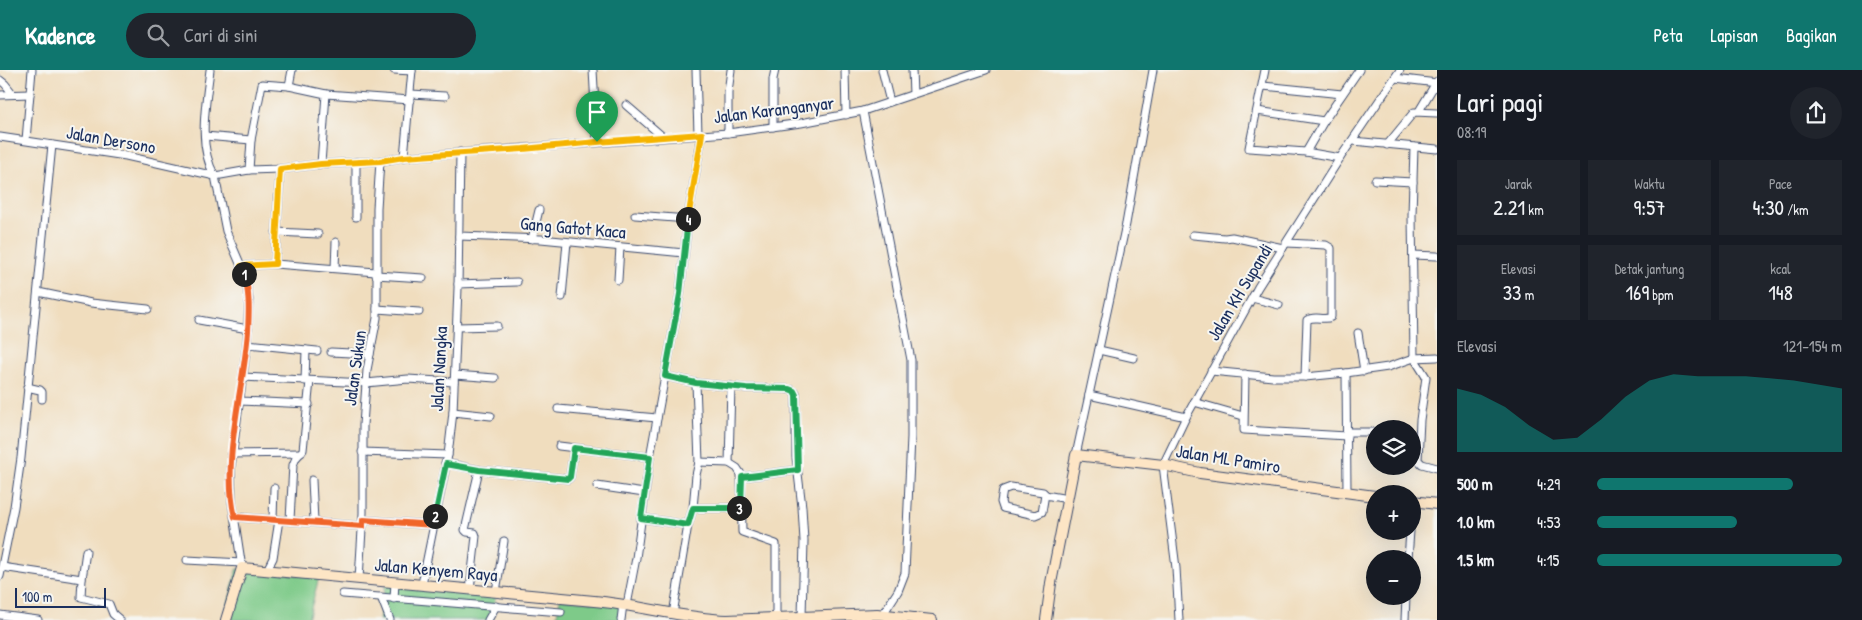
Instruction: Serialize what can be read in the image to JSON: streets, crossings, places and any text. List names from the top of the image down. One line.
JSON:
{"streets":{"street":["Jalan Karanganyar","Jalan Dersono","Gang Gatot Kaca","Jalan KH Supandi","Jalan Sukun","Jalan Nangka","Jalan ML Pamiro","Jalan Kenyem Raya"]},"crossings":[["Jalan Karanganyar","Jalan Dersono"],["Jalan Karanganyar","Jalan Sukun"],["Jalan Karanganyar","Jalan Nangka"],["Gang Gatot Kaca","Jalan Nangka"],["Jalan KH Supandi","Jalan ML Pamiro"],["Jalan Sukun","Jalan Kenyem Raya"],["Jalan Nangka","Jalan Kenyem Raya"]],"scale_bar":"100 m","page":{"header":"Kadence","search":"Cari di sini","nav":["Peta","Lapisan","Bagikan"],"heading":["Lari pagi","08:19"],"stats":[["Jarak","2.21 km"],["Waktu","9:57"],["Pace","4:30 /km"],["Elevasi","33 m"],["Detak jantung","169 bpm"],["kcal","148"]],"pins":["4","1","3","2"],"chart":["Elevasi","121–154 m"],"map_buttons":["+","−"],"list":[{"name":"500 m","note":"4:29"},{"name":"1.0 km","note":"4:53"},{"name":"1.5 km","note":"4:15"}],"scale":"100 m"}}
